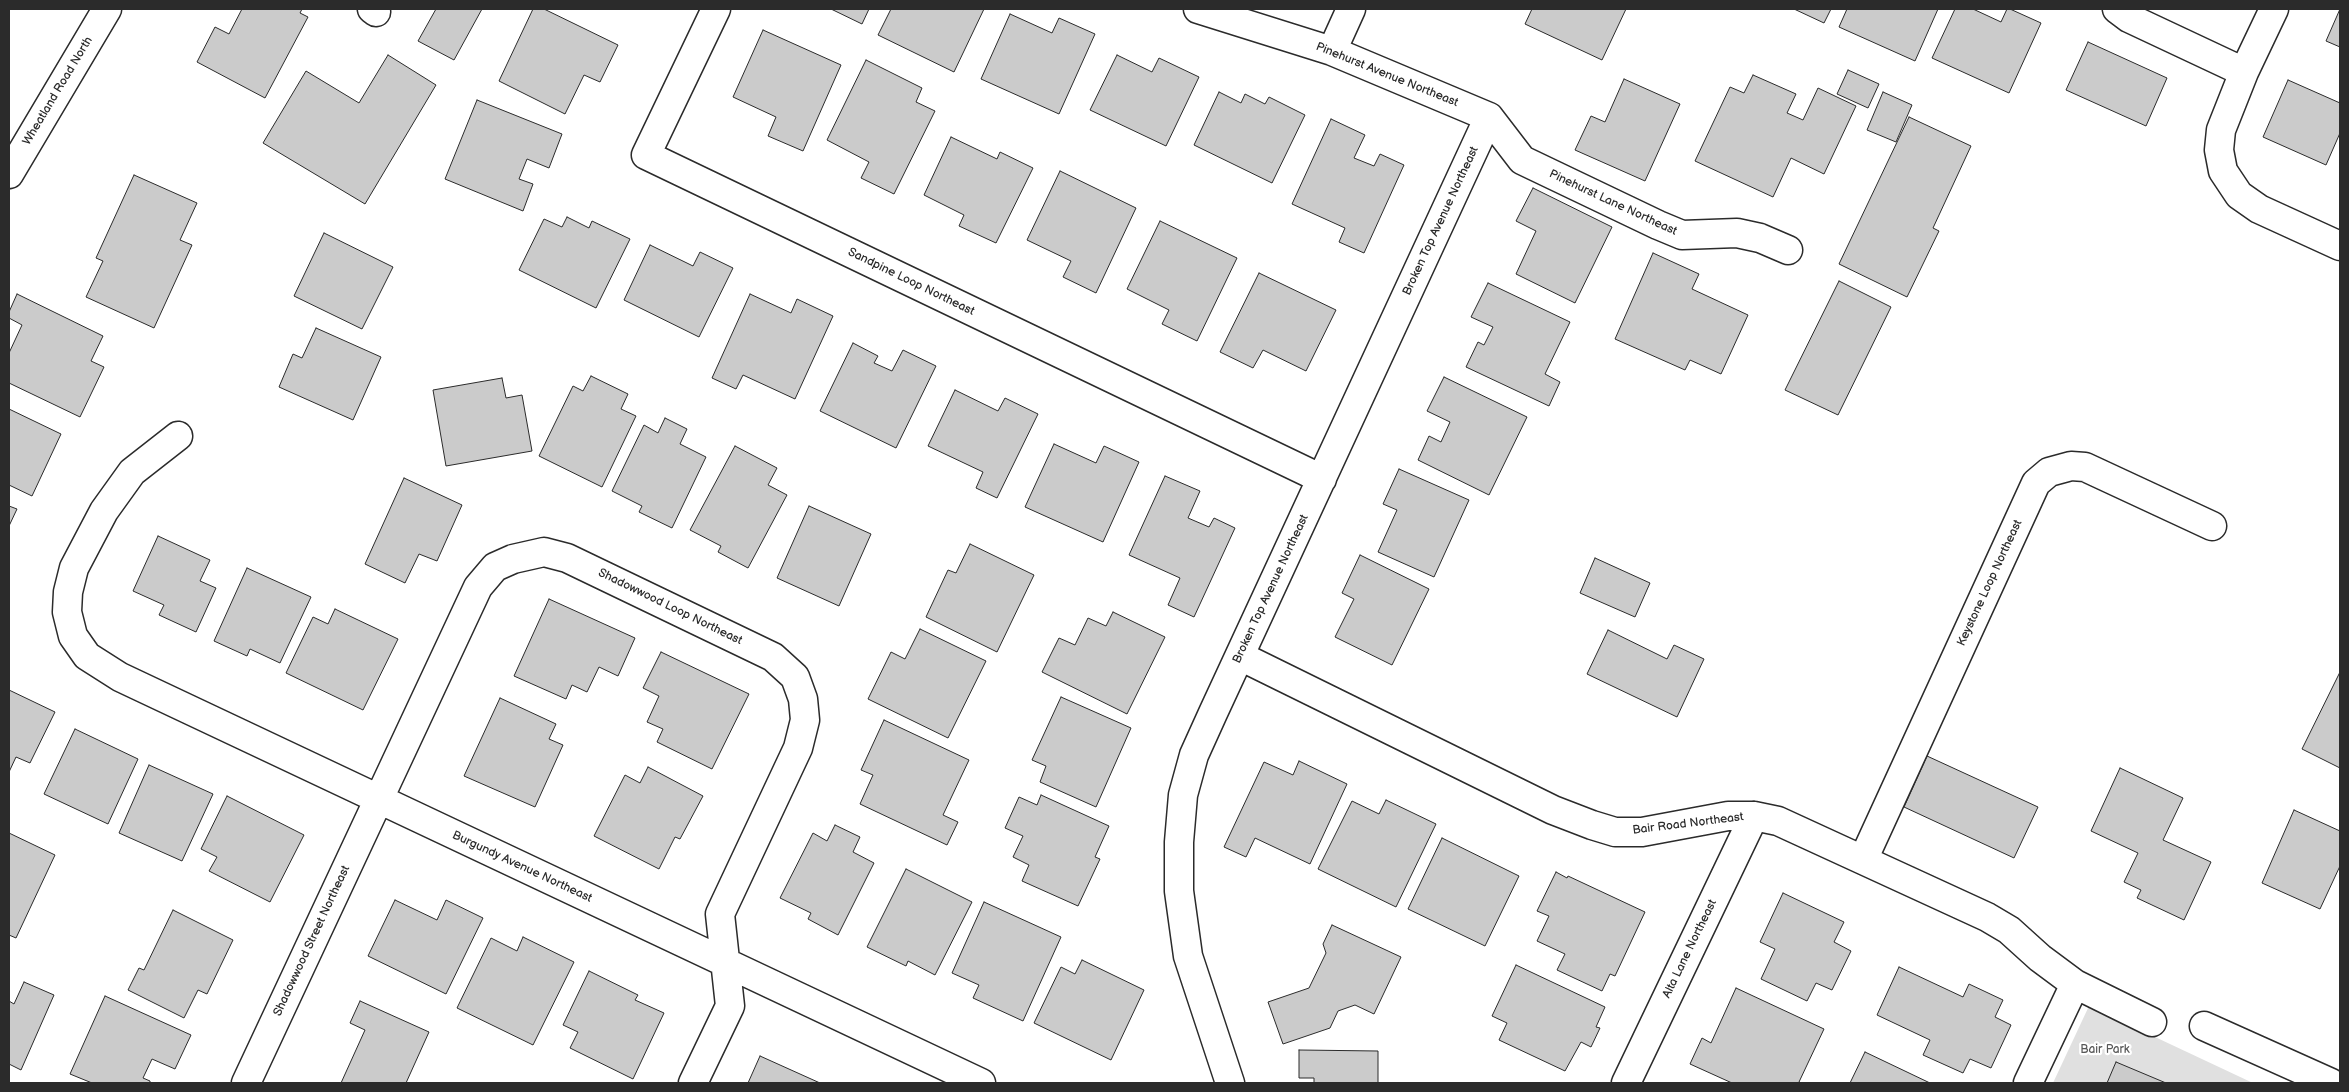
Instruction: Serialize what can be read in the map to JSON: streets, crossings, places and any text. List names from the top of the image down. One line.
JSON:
{"streets":{"street":["Pinehurst Avenue Northeast","Wheatland Road North","Pinehurst Lane Northeast","Broken Top Avenue Northeast","Sandpine Loop Northeast","Keystone Loop Northeast","Shadowwood Loop Northeast","Bair Road Northeast","Burgundy Avenue Northeast","Shadowwood Street Northeast","Alta Lane Northeast"]},"crossings":[["Pinehurst Avenue Northeast","Pinehurst Lane Northeast"],["Pinehurst Avenue Northeast","Broken Top Avenue Northeast"],["Pinehurst Lane Northeast","Broken Top Avenue Northeast"],["Broken Top Avenue Northeast","Sandpine Loop Northeast"],["Broken Top Avenue Northeast","Bair Road Northeast"],["Keystone Loop Northeast","Bair Road Northeast"],["Shadowwood Loop Northeast","Burgundy Avenue Northeast"],["Shadowwood Loop Northeast","Shadowwood Street Northeast"],["Bair Road Northeast","Alta Lane Northeast"],["Burgundy Avenue Northeast","Shadowwood Street Northeast"]],"parks":["Bair Park"]}
